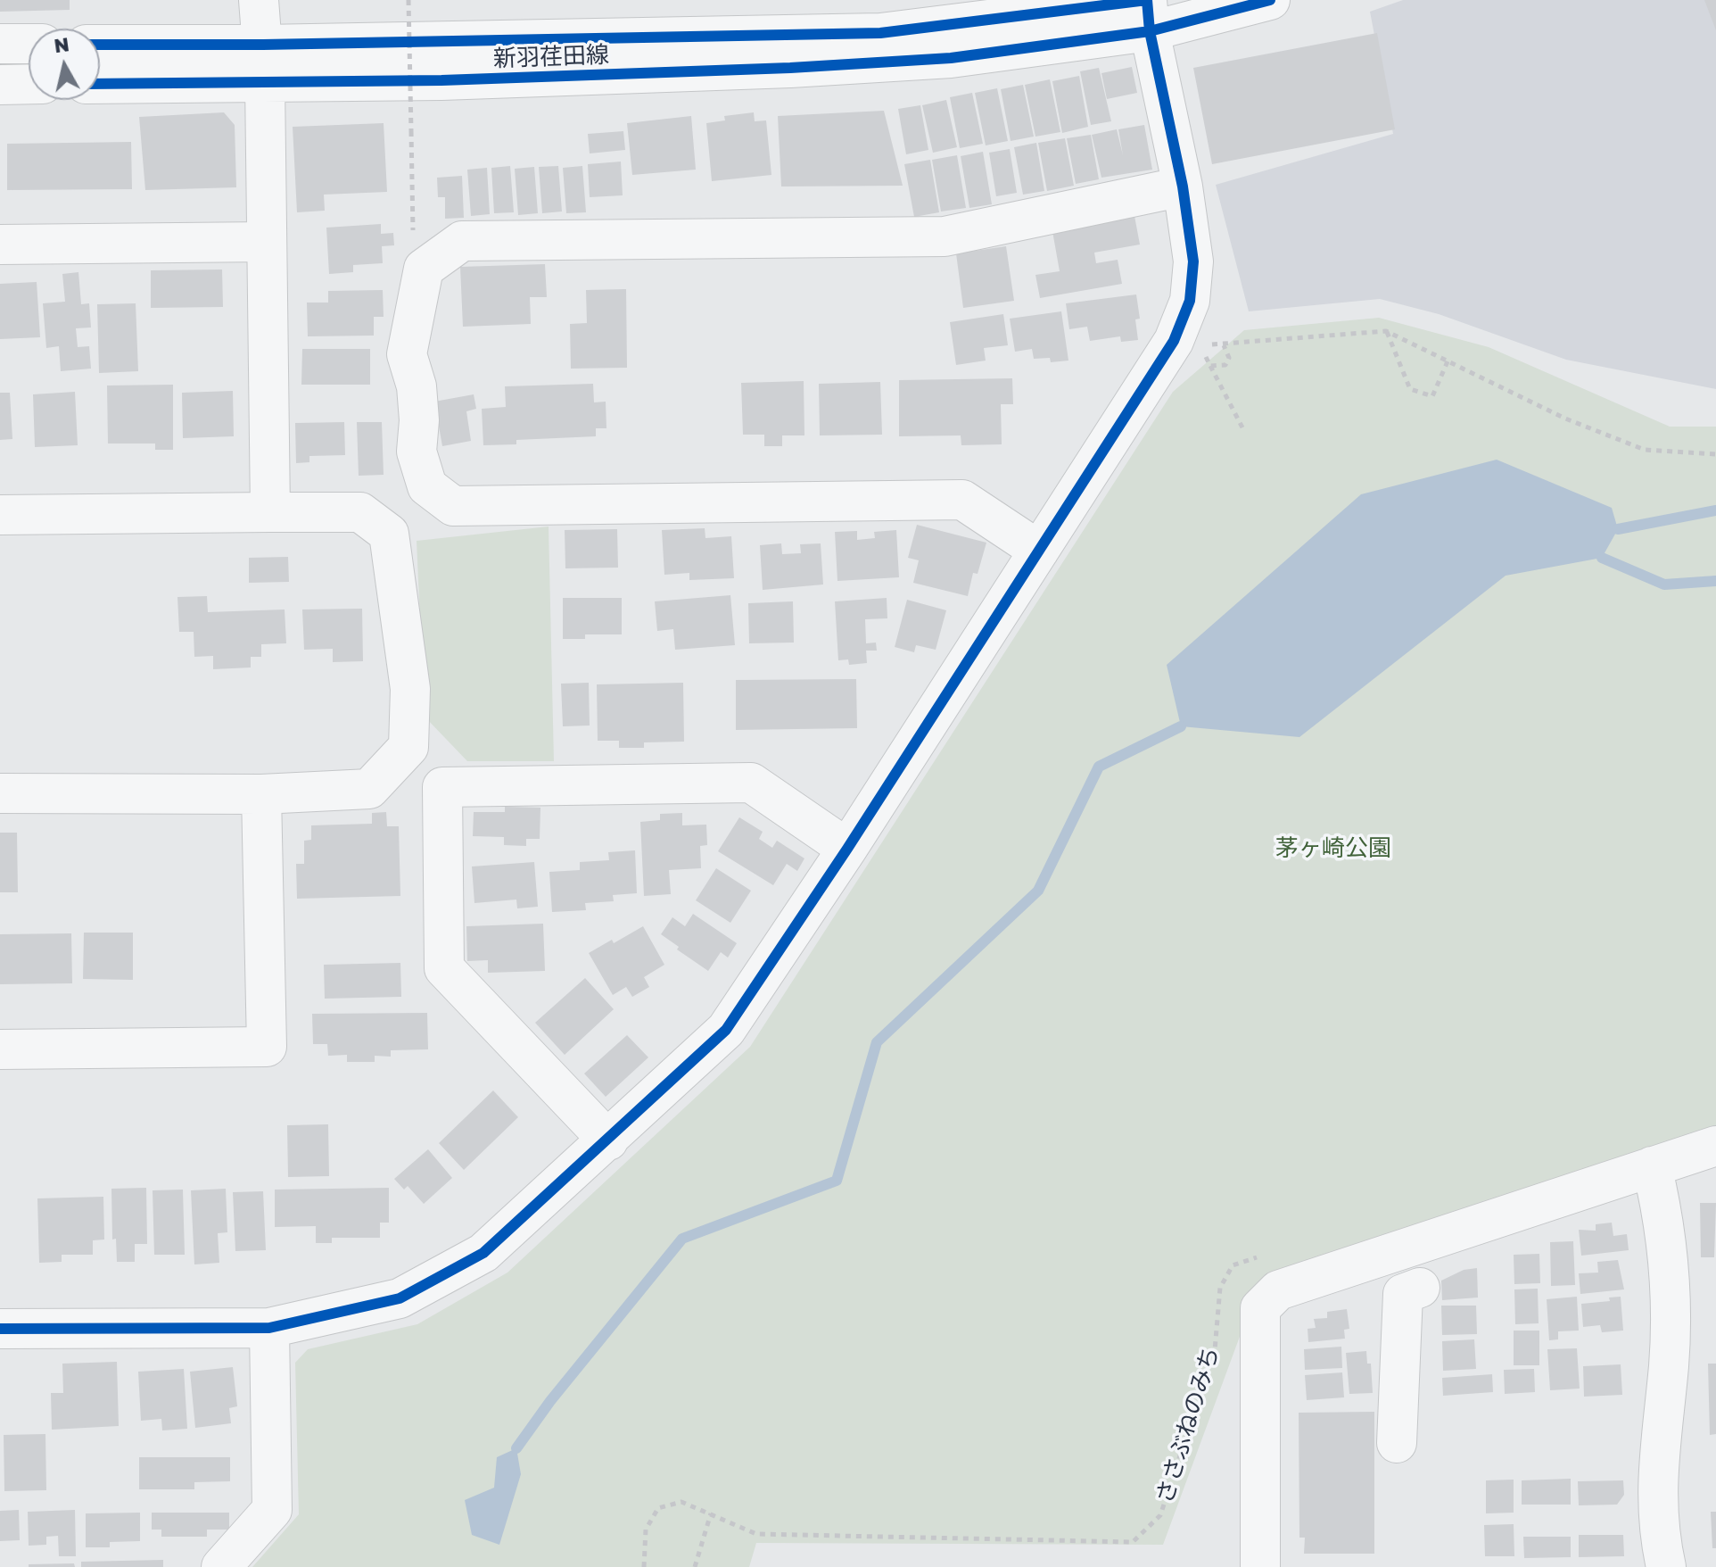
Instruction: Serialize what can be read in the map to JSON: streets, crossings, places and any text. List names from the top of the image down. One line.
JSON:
{"streets":{"street":["新羽荏田線"],"path":["ささぶねのみち"]},"parks":["茅ヶ崎公園"],"north":"top"}
